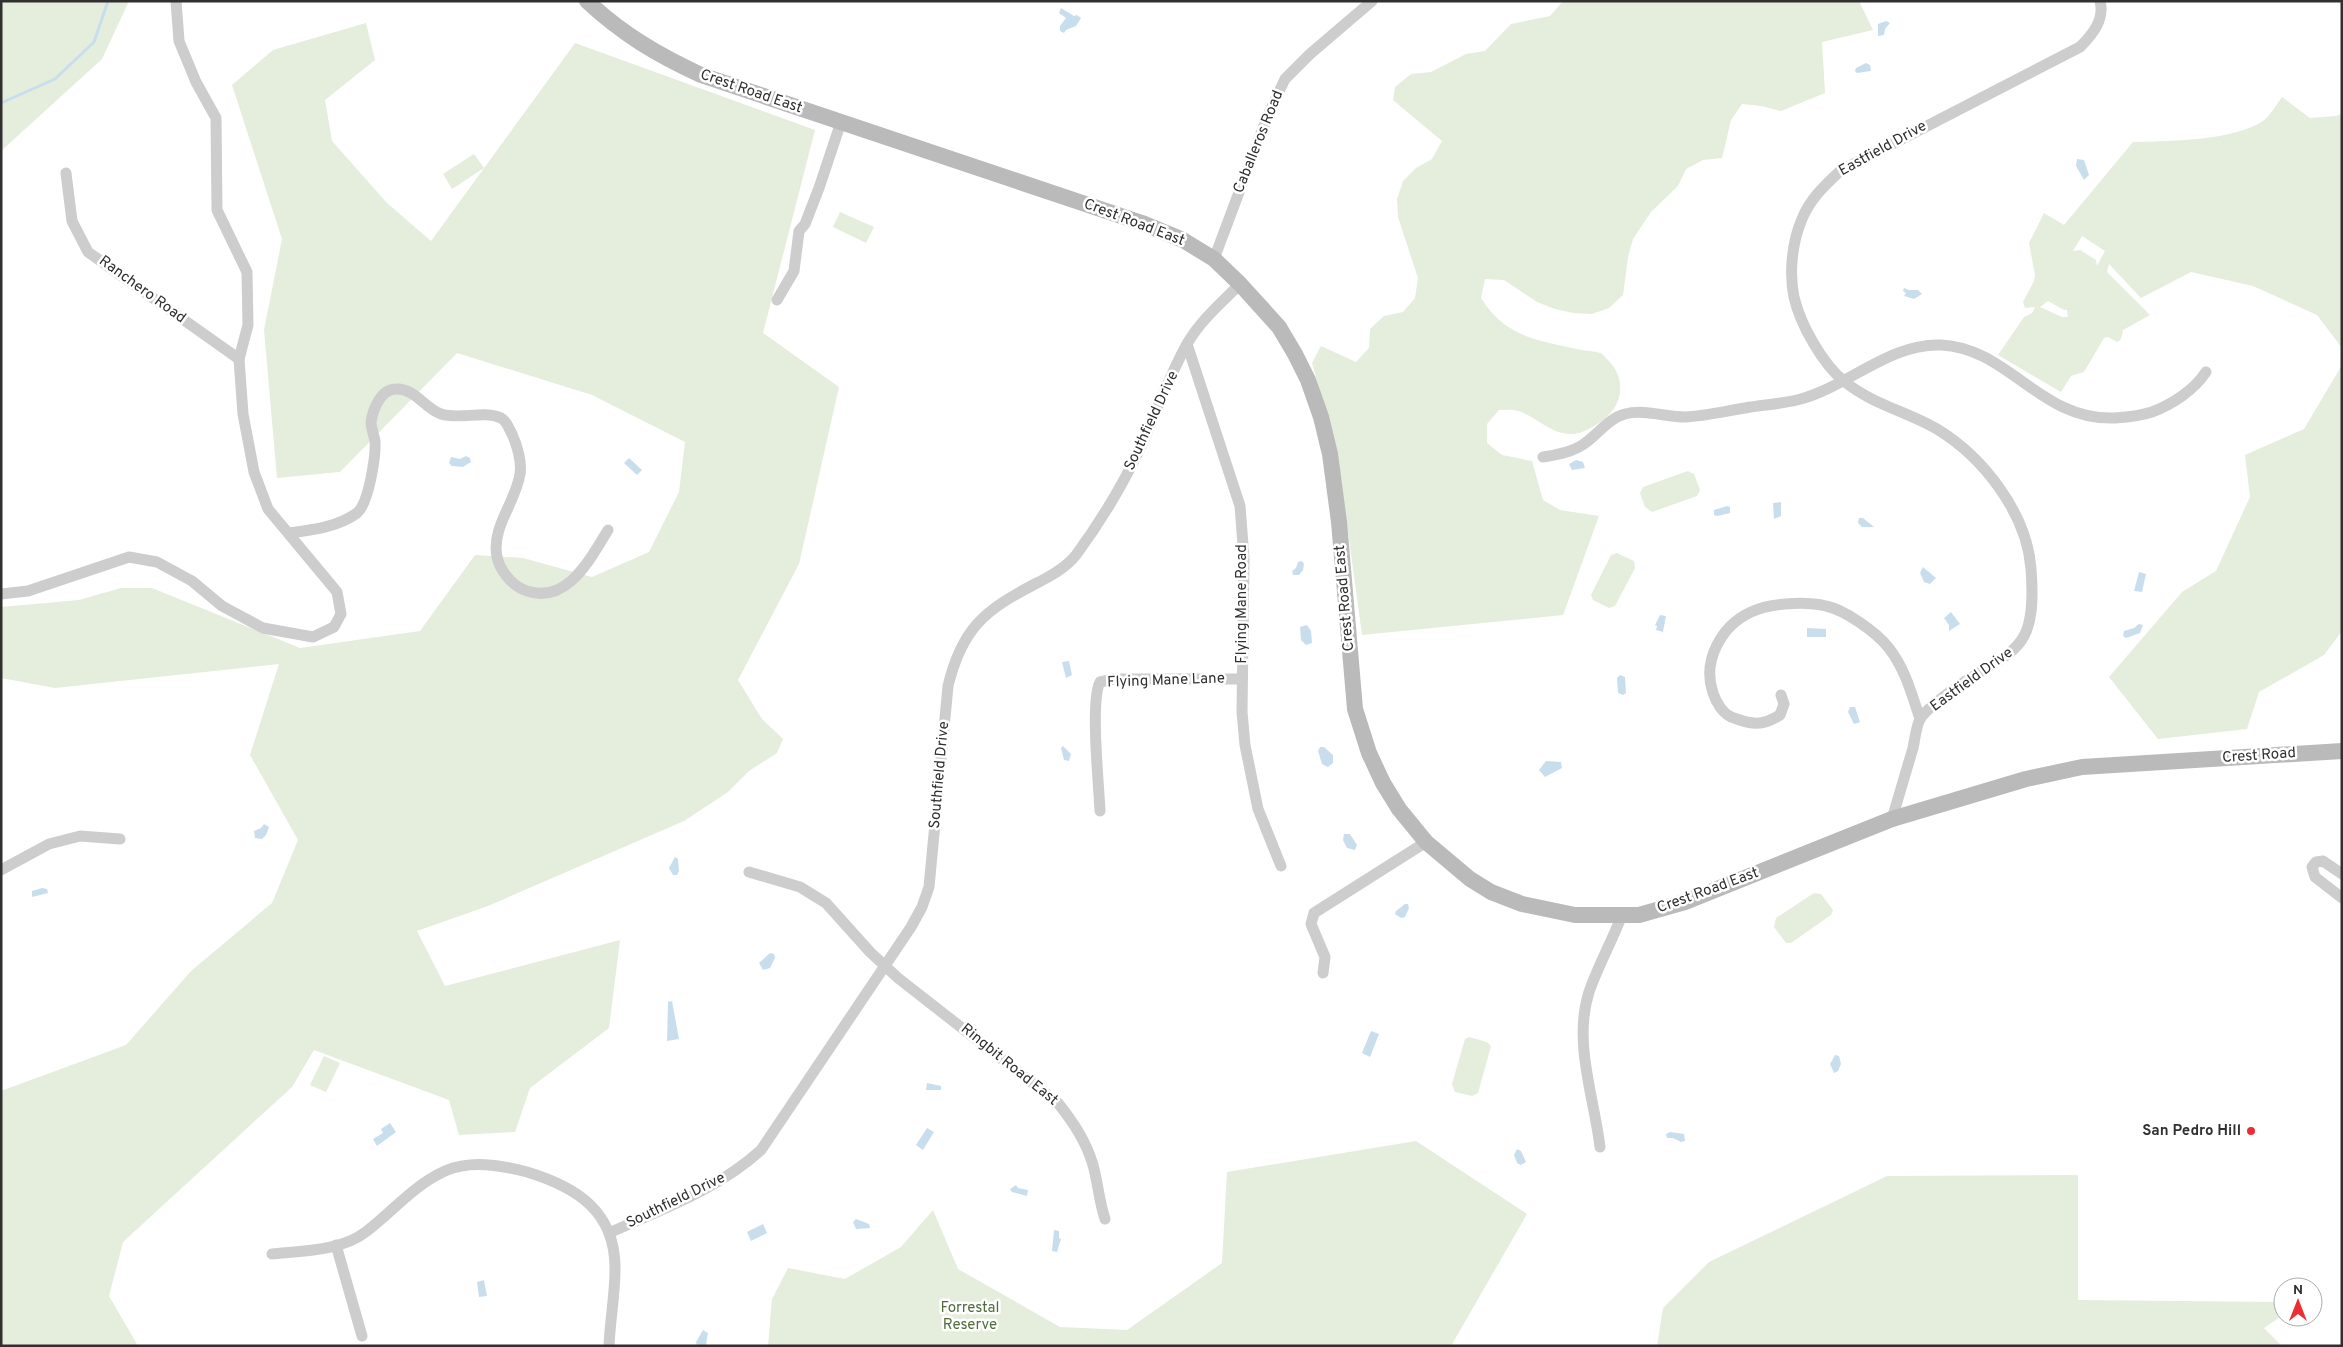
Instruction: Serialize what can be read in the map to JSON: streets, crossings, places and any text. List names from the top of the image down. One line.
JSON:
{"streets":{"street":["Crest Road East","Caballeros Road","Eastfield Drive","Ranchero Road","Southfield Drive","Flying Mane Road","Flying Mane Lane","Crest Road","Ringbit Road East"]},"crossings":[["Crest Road East","Caballeros Road"],["Crest Road East","Eastfield Drive"],["Crest Road East","Southfield Drive"],["Crest Road East","Crest Road"],["Southfield Drive","Flying Mane Road"],["Southfield Drive","Ringbit Road East"],["Flying Mane Road","Flying Mane Lane"]],"parks":["Forrestal Reserve"],"places":["San Pedro Hill"],"north":"top"}
